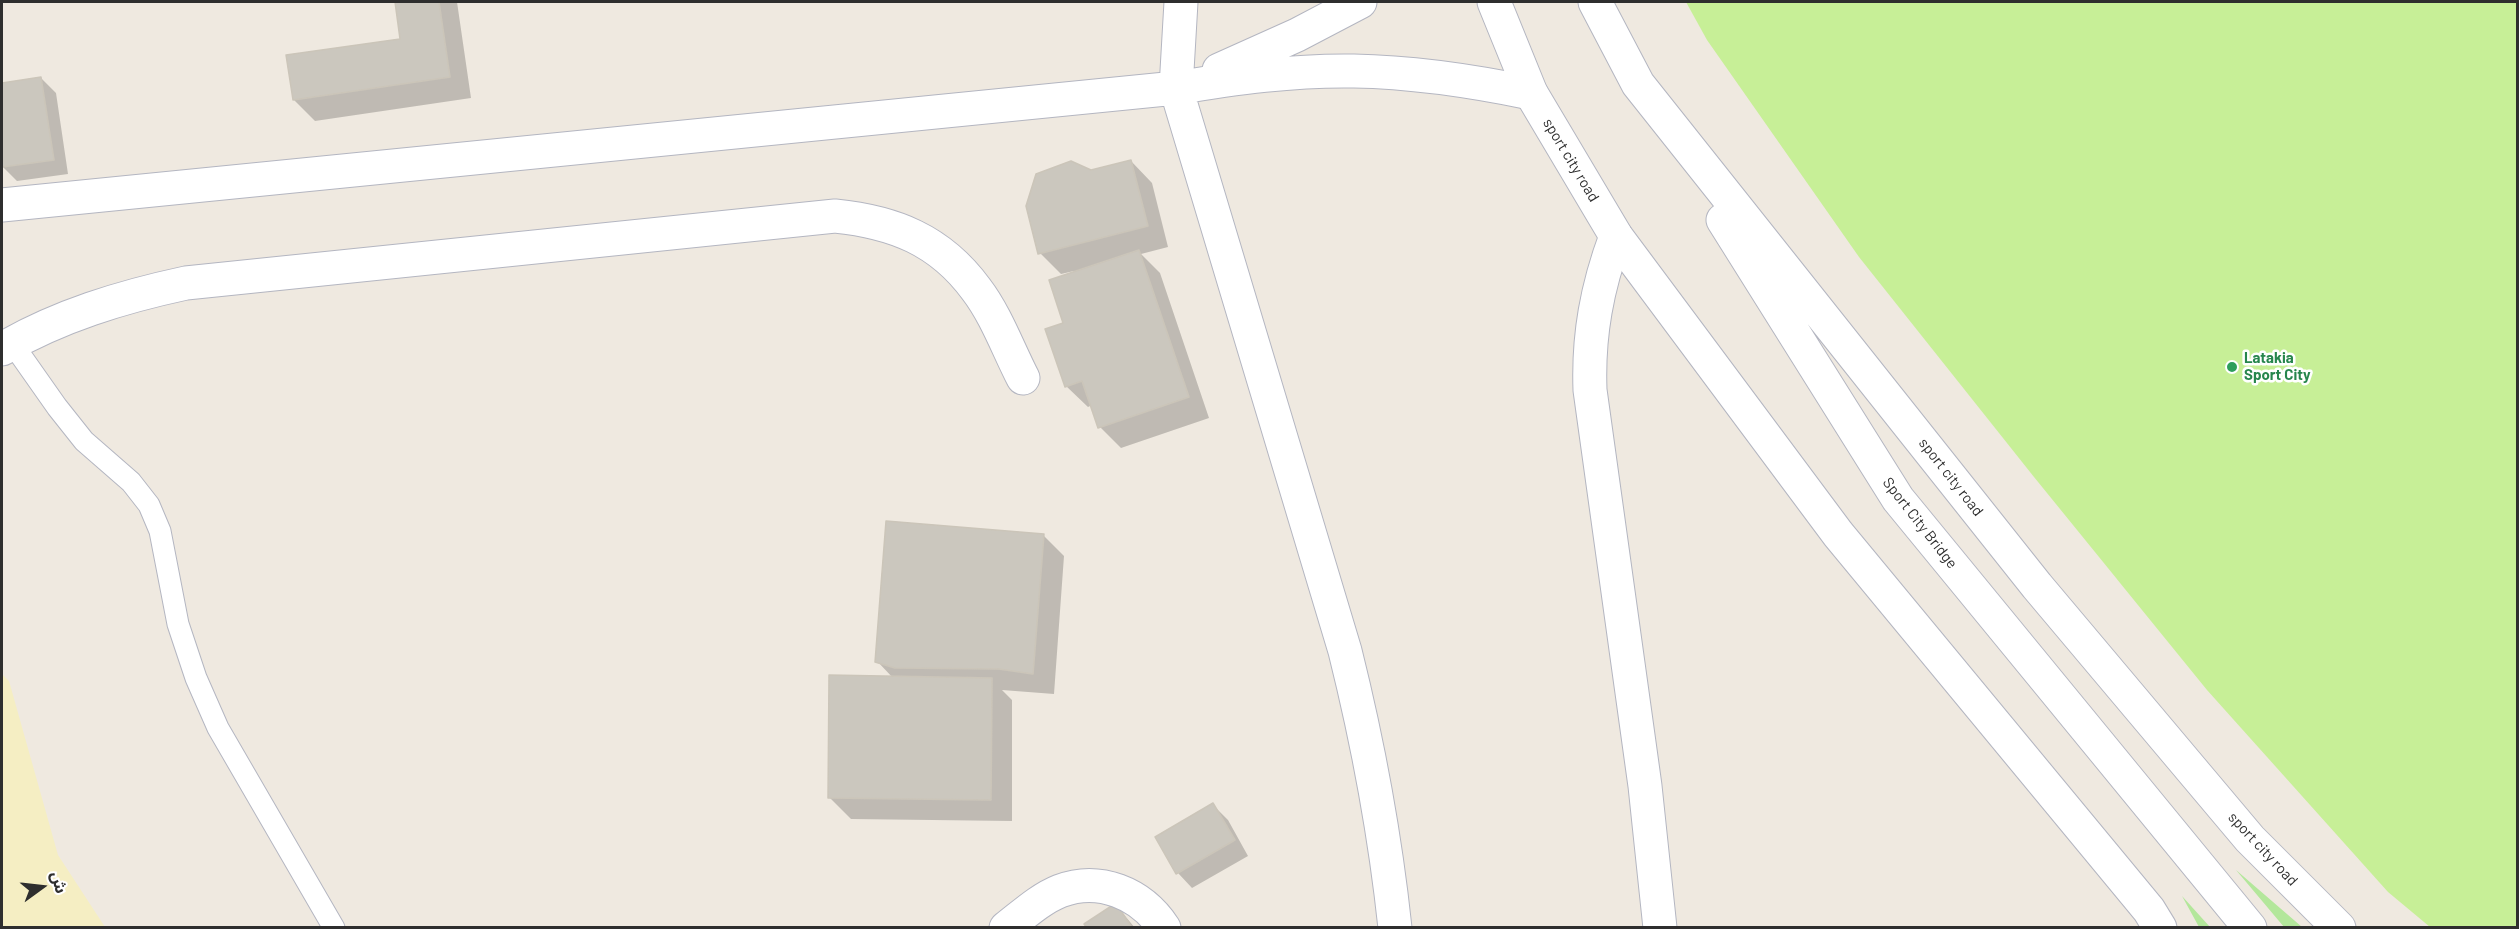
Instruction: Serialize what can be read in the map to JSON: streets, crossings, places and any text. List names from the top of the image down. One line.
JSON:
{"streets":{"street":["sport city road","Sport City Bridge"]},"crossings":[["sport city road","Sport City Bridge"]],"places":["Latakia Sport City"],"north":"right"}
